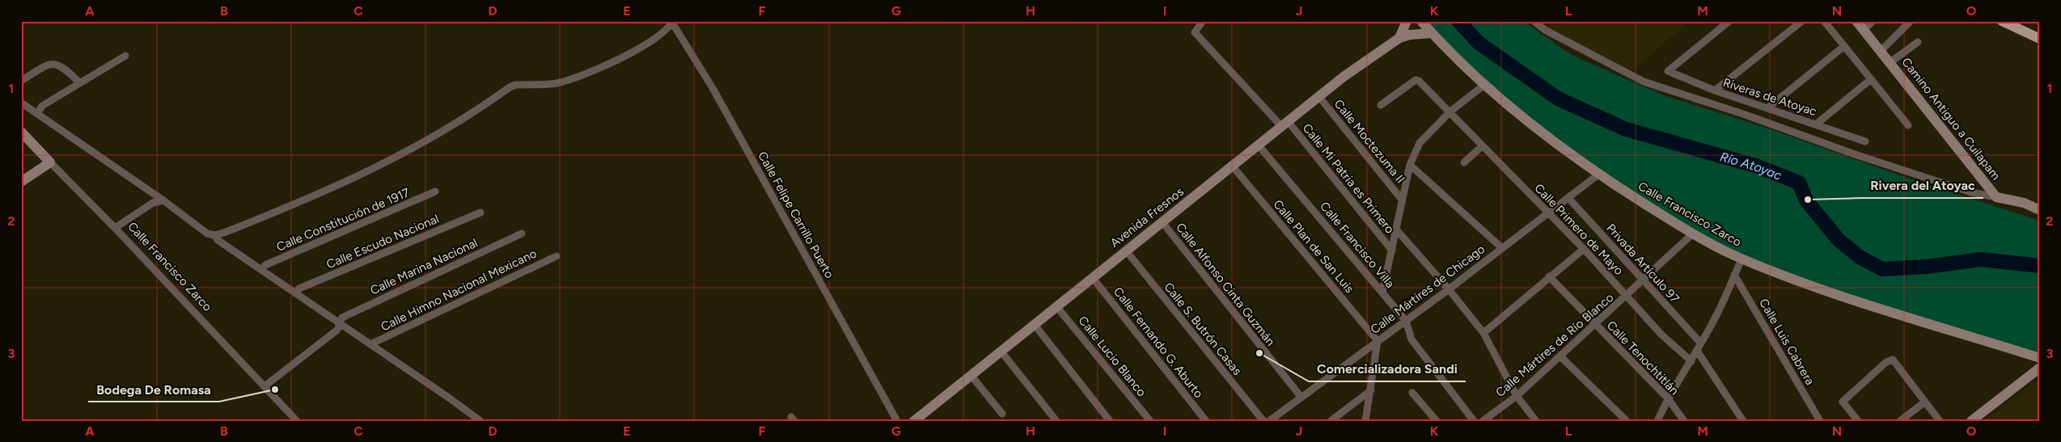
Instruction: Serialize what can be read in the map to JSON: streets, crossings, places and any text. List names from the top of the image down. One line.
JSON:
{"streets":{"street":["Riveras de Atoyac","Camino Antiguo a Cuilapam","Calle Moctezuma II","Calle Mi Patria es Primero","Calle Francisco Zarco","Calle Felipe Carrillo Puerto","Avenida Fresnos","Calle Constitución de 1917","Calle Primero de Mayo","Calle Escudo Nacional","Calle Francisco Villa","Calle Plan de San Luis","Privada Artículo 97","Calle Marina Nacional","Calle Alfonso Cinta Guzmán","Calle Mártires de Chicago","Calle Himno Nacional Mexicano","Calle S. Butrón Casas","Calle Luis Cabrera","Calle Fernando G. Aburto","Calle Mártires de Río Blanco","Calle Lucio Blanco","Calle Tenochtitlán"]},"crossings":[["Calle Moctezuma II","Avenida Fresnos"],["Calle Mi Patria es Primero","Avenida Fresnos"],["Calle Francisco Zarco","Avenida Fresnos"],["Calle Francisco Zarco","Calle Marina Nacional"],["Calle Francisco Zarco","Calle Mártires de Chicago"],["Calle Francisco Zarco","Calle Mártires de Río Blanco"],["Avenida Fresnos","Calle Francisco Villa"],["Avenida Fresnos","Calle Plan de San Luis"],["Avenida Fresnos","Calle Alfonso Cinta Guzmán"],["Avenida Fresnos","Calle S. Butrón Casas"],["Avenida Fresnos","Calle Fernando G. Aburto"],["Avenida Fresnos","Calle Lucio Blanco"],["Calle Primero de Mayo","Calle Mártires de Chicago"],["Calle Primero de Mayo","Calle Mártires de Río Blanco"],["Calle Francisco Villa","Calle Mártires de Chicago"],["Calle Plan de San Luis","Calle Mártires de Chicago"],["Privada Artículo 97","Calle Mártires de Chicago"],["Privada Artículo 97","Calle Mártires de Río Blanco"],["Calle Alfonso Cinta Guzmán","Calle Mártires de Chicago"],["Calle Mártires de Río Blanco","Calle Tenochtitlán"]],"water":["Río Atoyac"],"places":["Rivera del Atoyac","Comercializadora Sandi","Bodega De Romasa"],"grid":{"columns":["A","B","C","D","E","F","G","H","I","J","K","L","M","N","O"],"rows":["1","2","3"]}}
